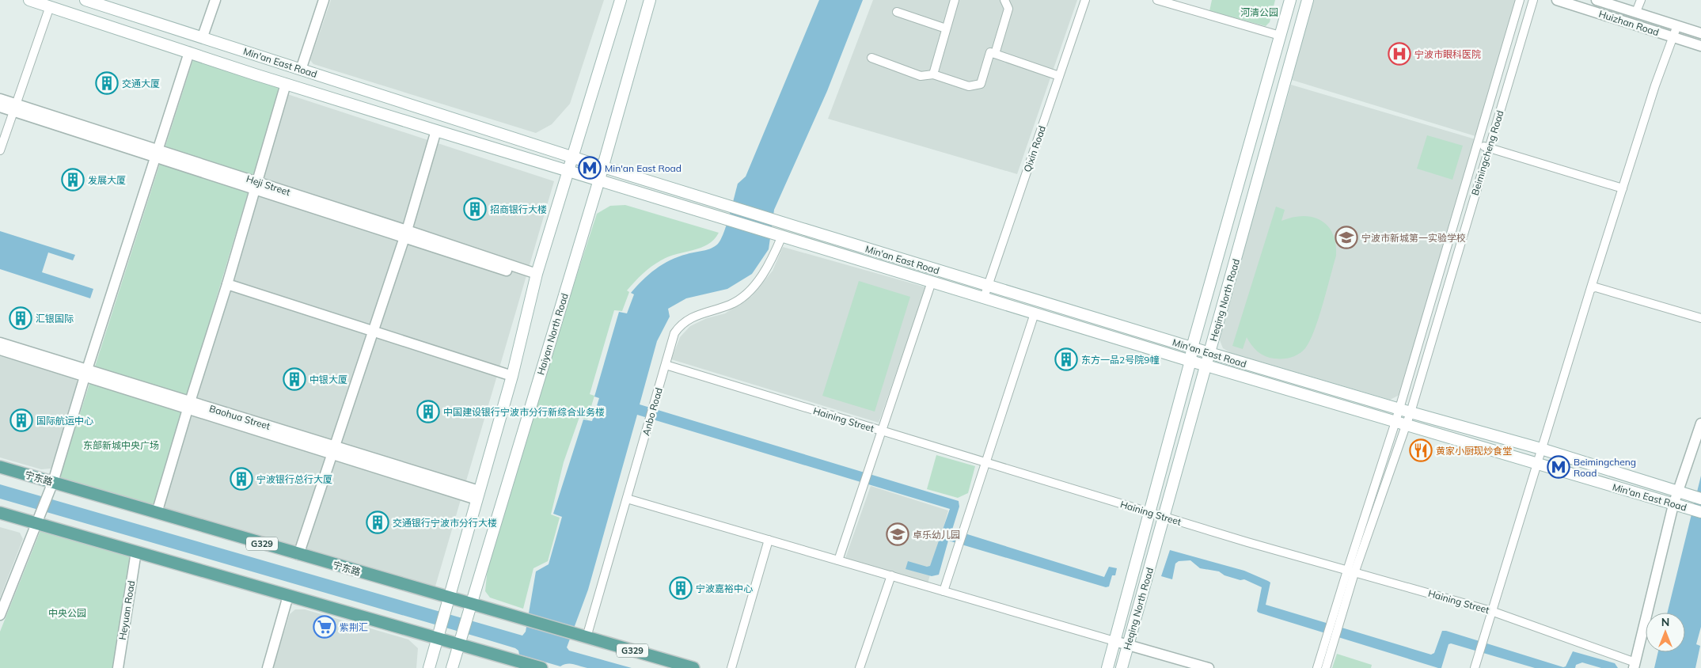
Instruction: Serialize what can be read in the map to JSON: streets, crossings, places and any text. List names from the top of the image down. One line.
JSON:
{"streets":{"main road":["Min'an East Road","Heqing North Road","Haiyan North Road","宁东路","G329"],"street":["Huizhan Road","Qixin Road","Beimingcheng Road","Heji Street","Anbo Road","Baohua Street","Haining Street","Heyuan Road"]},"crossings":[["Min'an East Road","Qixin Road"],["Min'an East Road","Beimingcheng Road"],["Min'an East Road","Heqing North Road"],["Min'an East Road","Haiyan North Road"],["Min'an East Road","Anbo Road"],["Beimingcheng Road","Haining Street"],["Heqing North Road","Haining Street"],["Haiyan North Road","宁东路"],["Anbo Road","Haining Street"],["Anbo Road","宁东路"]],"parks":["河清公园","东部新城中央广场","中央公园"],"places":{"hospital":["宁波市眼科医院"],"building":["交通大厦","发展大厦","招商银行大楼","汇银国际","东方一品2号院9幢","中银大厦","中国建设银行宁波市分行新综合业务楼","国际航运中心","宁波银行总行大厦","交通银行宁波市分行大楼","宁波嘉裕中心"],"metro station":["Min'an East Road","Beimingcheng Road"],"school or university":["宁波市新城第一实验学校","卓乐幼儿园"],"restaurant":["黄家小厨现炒食堂"],"supermarket":["紫荆汇"]},"north":"top"}
